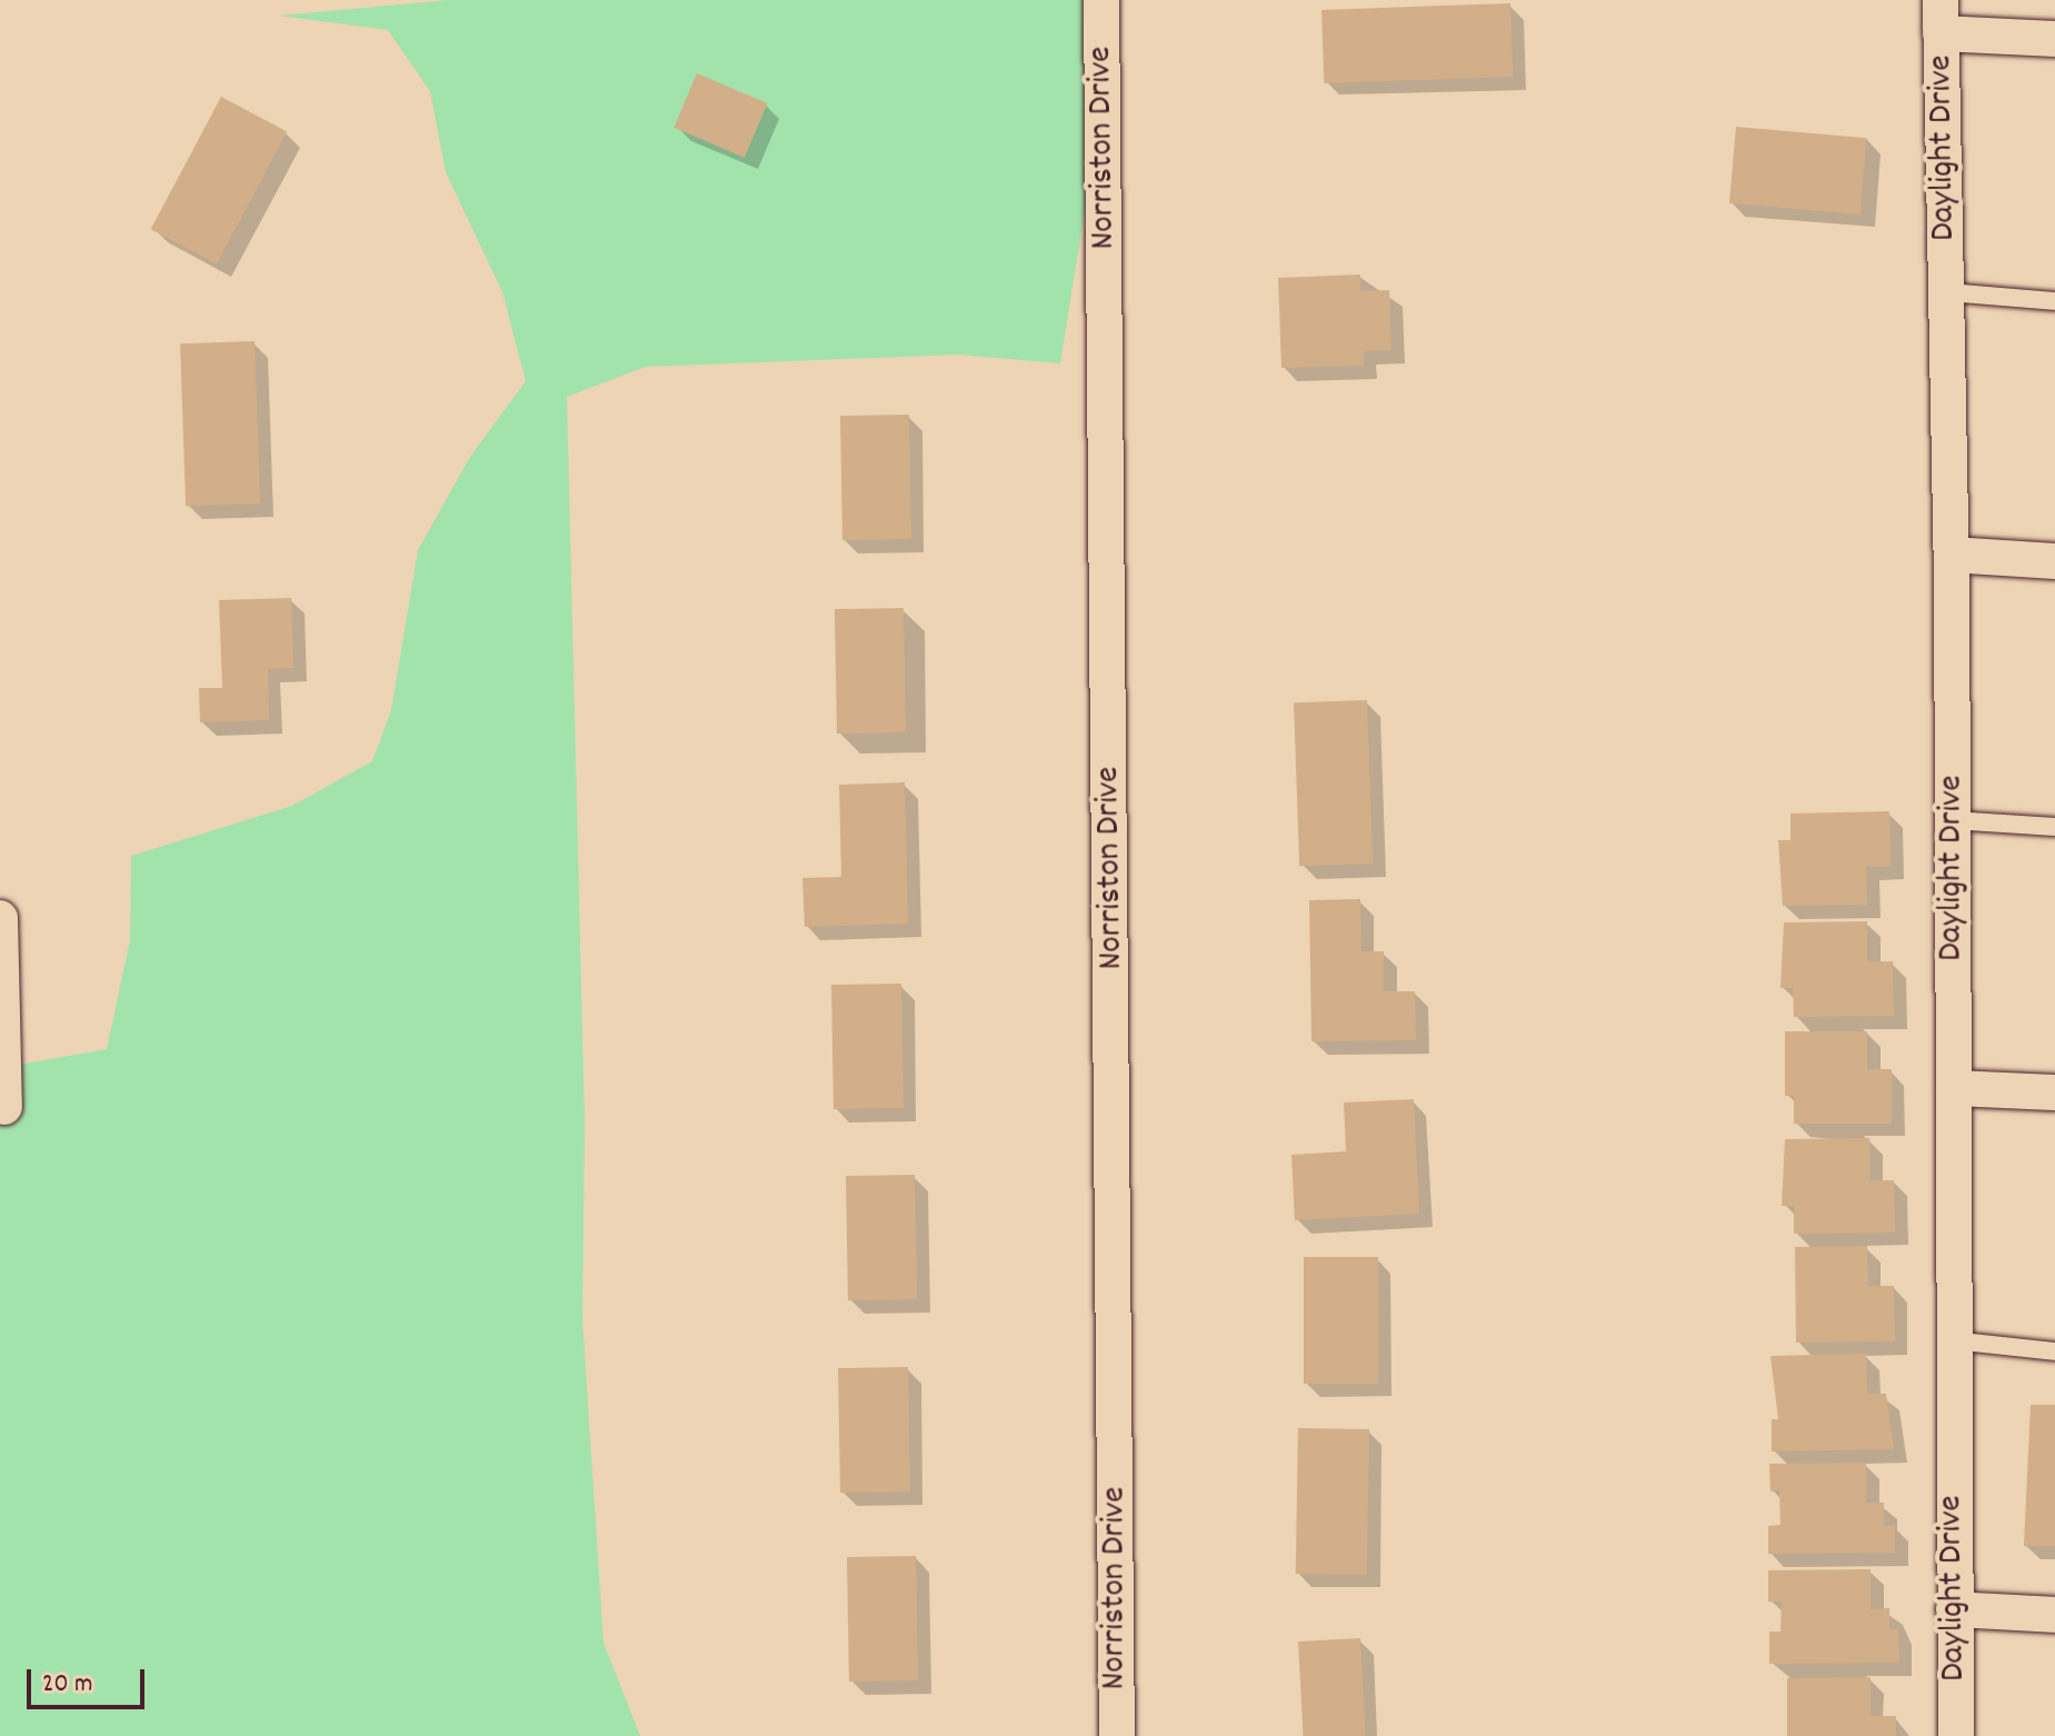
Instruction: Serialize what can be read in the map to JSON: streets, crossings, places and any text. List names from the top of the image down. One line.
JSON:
{"streets":{"street":["Norriston Drive","Daylight Drive"]},"scale_bar":"20 m"}
